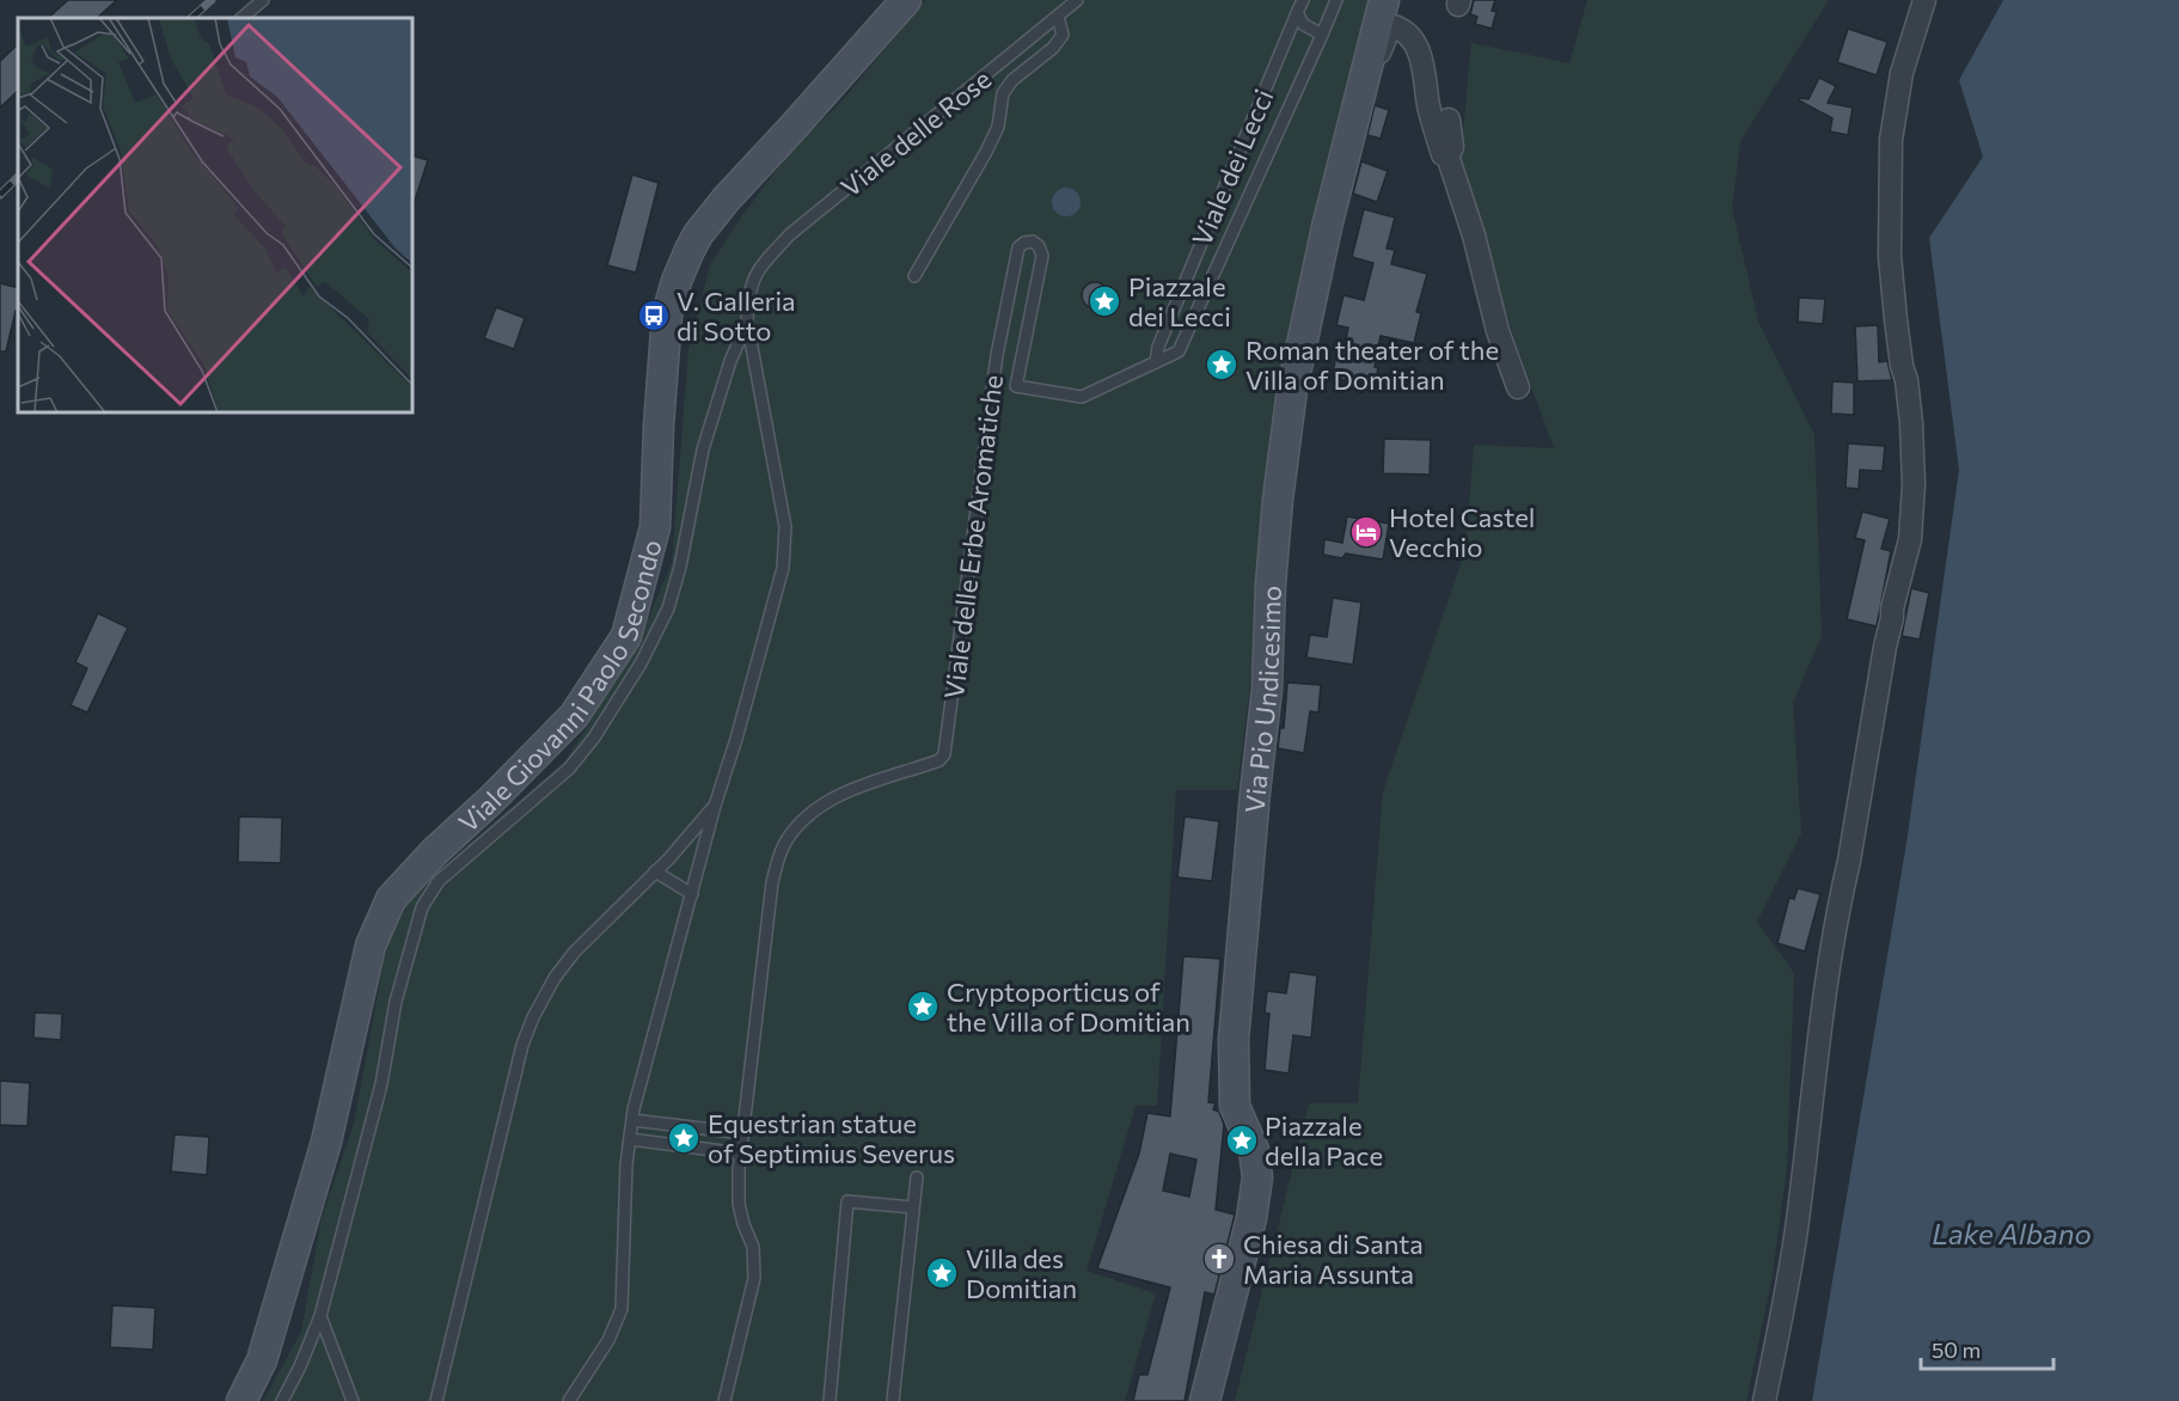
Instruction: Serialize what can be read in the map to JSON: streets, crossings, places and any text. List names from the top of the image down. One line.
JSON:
{"streets":{"main road":["Viale Giovanni Paolo Secondo","Via Pio Undicesimo"],"lane":["Viale delle Rose","Viale dei Lecci","Viale delle Erbe Aromatiche"]},"crossings":[["Viale dei Lecci","Viale delle Erbe Aromatiche"]],"water":["Lake Albano"],"places":{"place":["Piazzale dei Lecci","Roman theater of the Villa of Domitian","Cryptoporticus of the Villa of Domitian","Equestrian statue of Septimius Severus","Piazzale della Pace","Villa des Domitian"],"bus stop":["V. Galleria di Sotto"],"hotel":["Hotel Castel Vecchio"],"church":["Chiesa di Santa Maria Assunta"]},"scale_bar":"50 m"}
